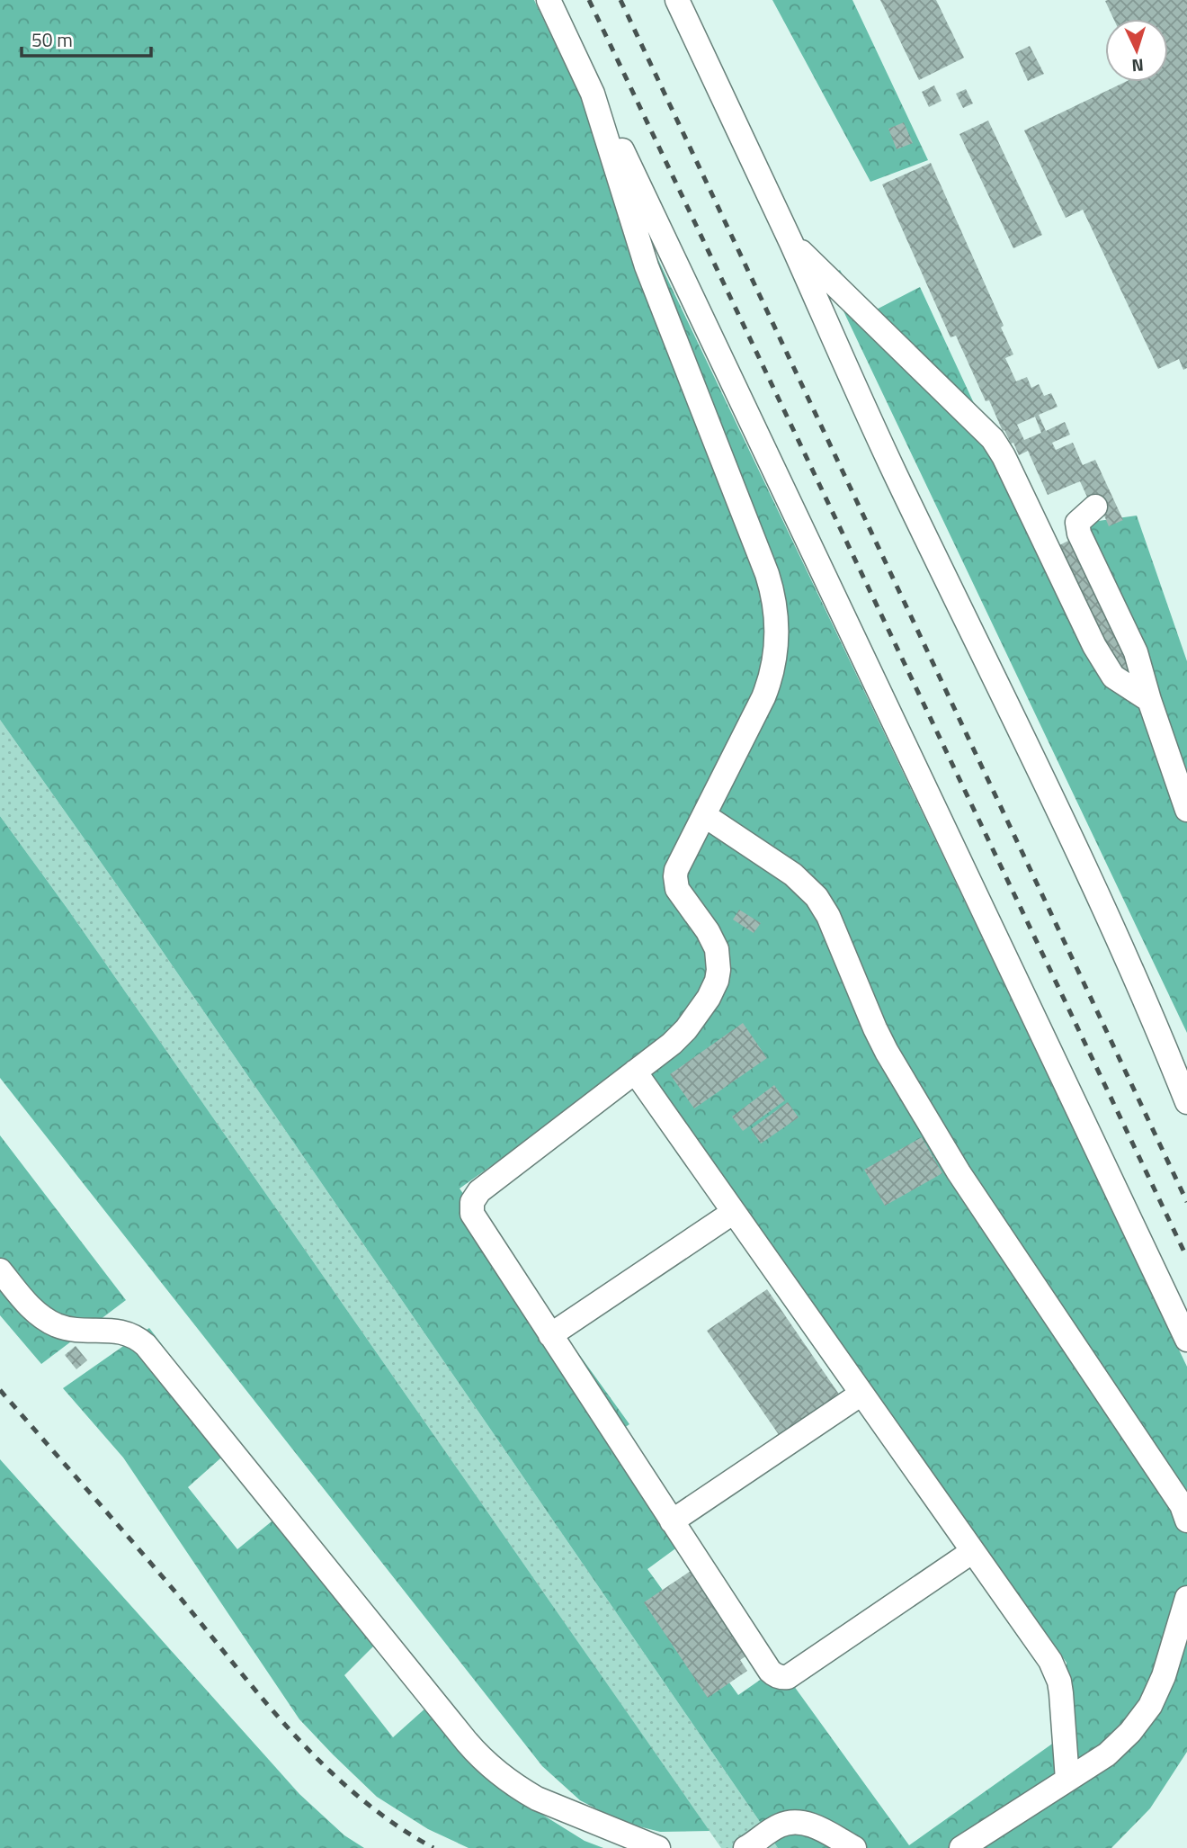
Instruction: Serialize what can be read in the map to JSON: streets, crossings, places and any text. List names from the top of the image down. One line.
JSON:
{"scale_bar":"50 m","north":"bottom"}
